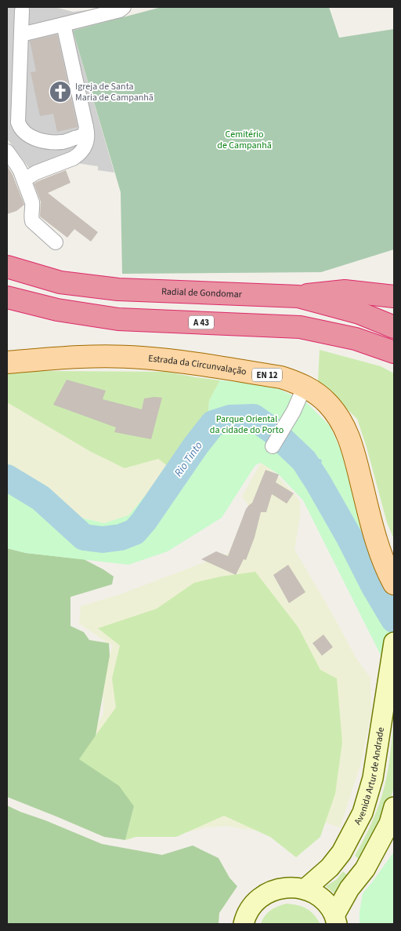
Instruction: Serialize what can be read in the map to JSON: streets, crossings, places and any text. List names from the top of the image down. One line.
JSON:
{"streets":{"highway":["Radial de Gondomar","A 43"],"main road":["Estrada da Circunvalação","EN 12","Avenida Artur de Andrade"]},"water":["Rio Tinto"],"parks":["Cemitério de Campanhã","Parque Oriental da cidade do Porto"],"places":{"church":["Igreja de Santa Maria de Campanhã"]}}
